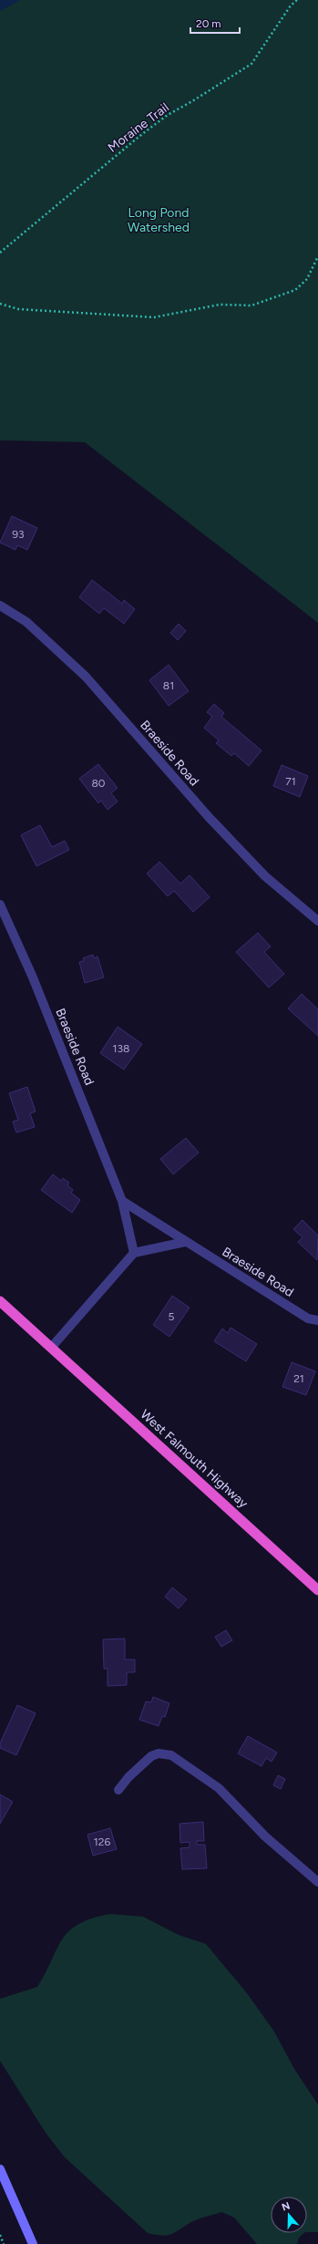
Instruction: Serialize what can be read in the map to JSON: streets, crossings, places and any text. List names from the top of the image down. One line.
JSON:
{"streets":{"highway":["West Falmouth Highway"],"street":["Braeside Road"],"path":["Moraine Trail"]},"parks":["Long Pond Watershed"],"house_numbers":["93","81","71","80","138","5","21","126"],"scale_bar":"20 m","north":"top"}
